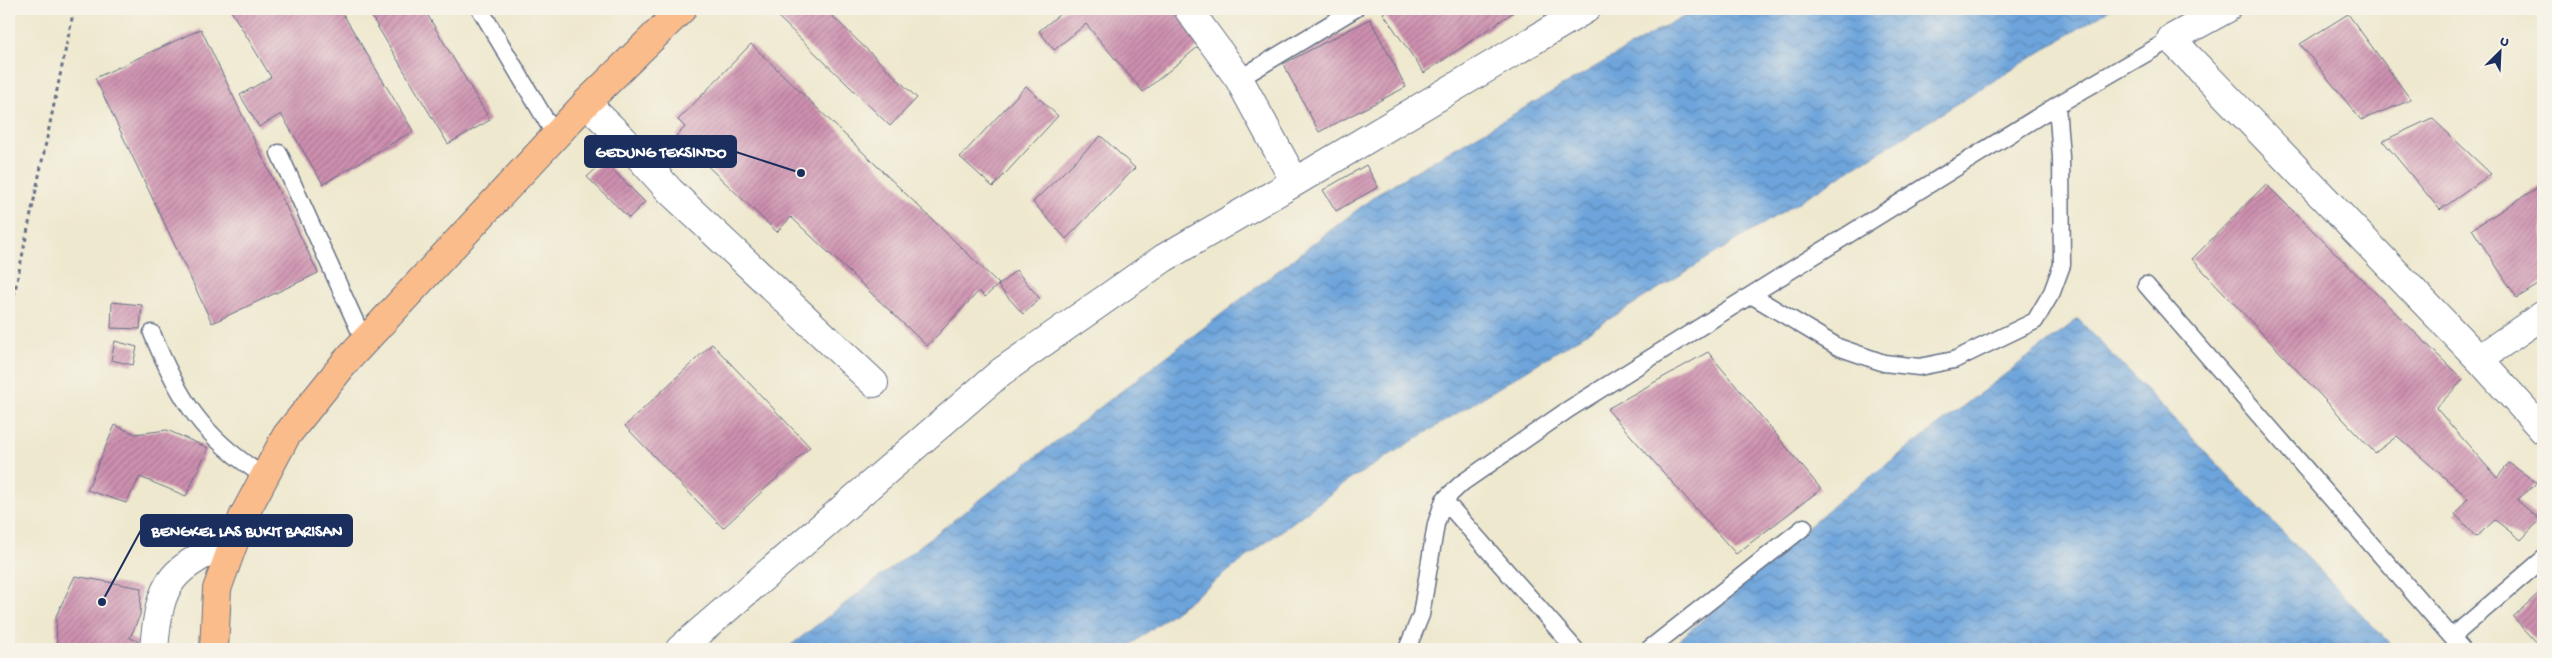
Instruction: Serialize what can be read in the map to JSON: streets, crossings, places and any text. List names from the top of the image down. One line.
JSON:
{"places":["GEDUNG TEKSINDO","BENGKEL LAS BUKIT BARISAN"],"north":"top right"}
